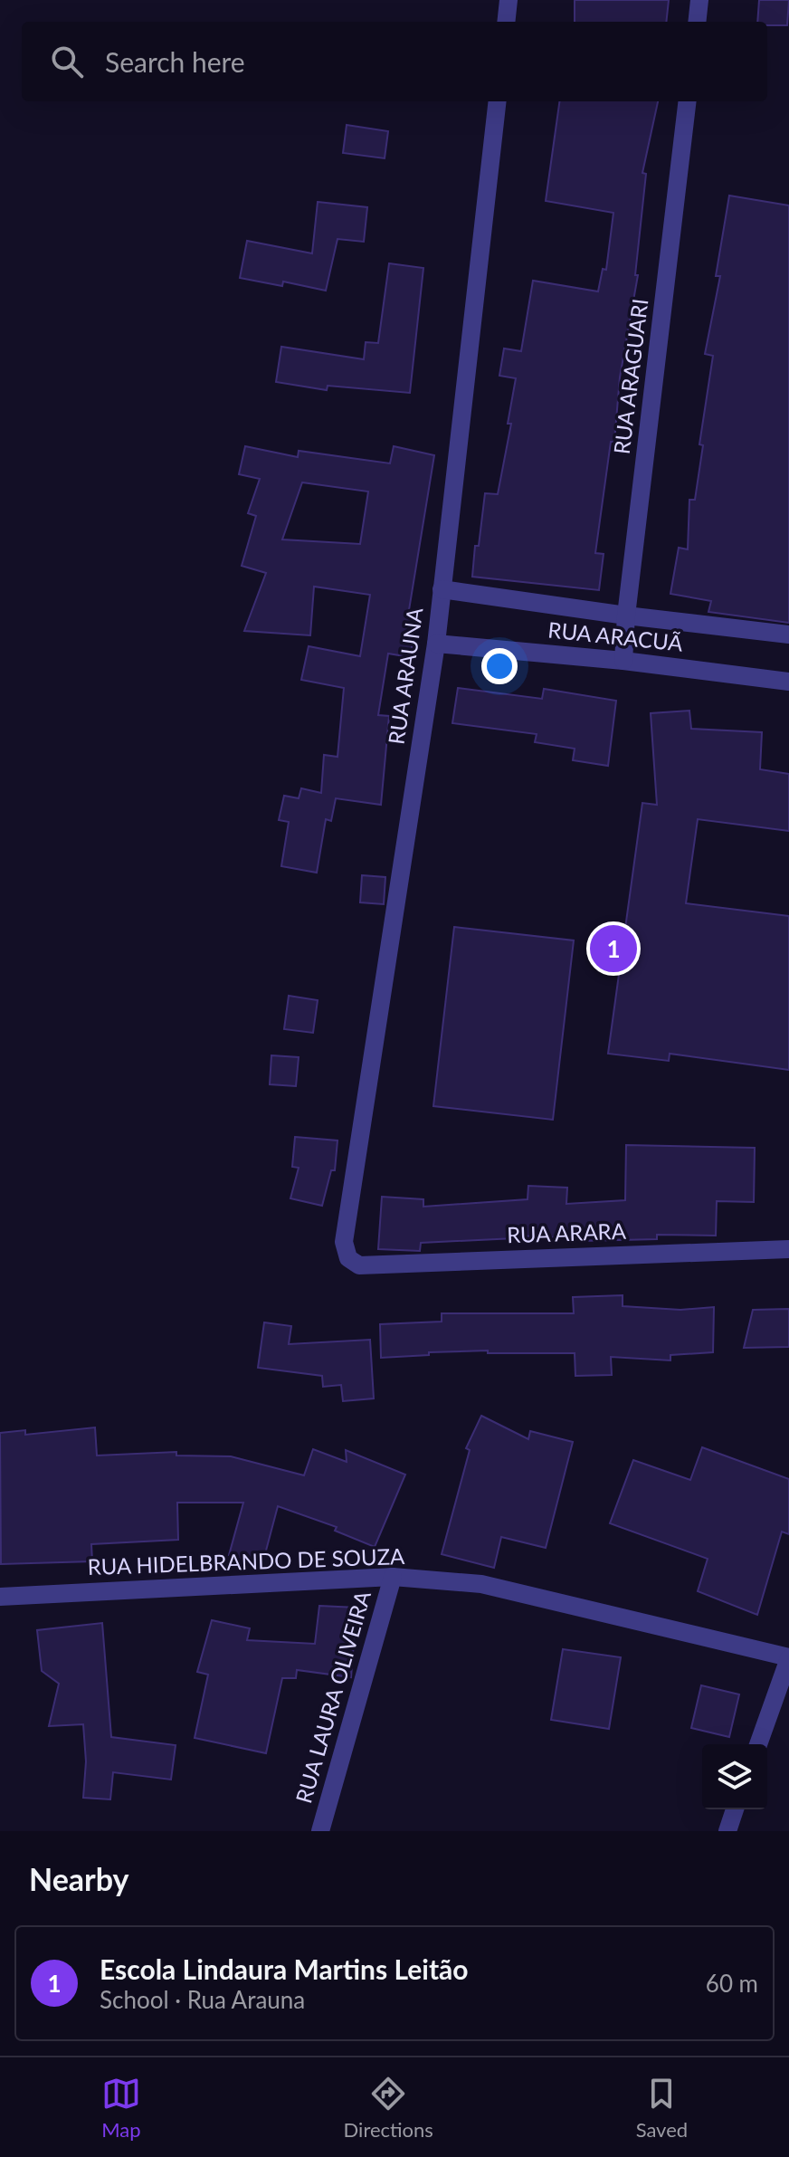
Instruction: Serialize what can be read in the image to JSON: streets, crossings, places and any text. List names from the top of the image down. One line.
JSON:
{"streets":{"street":["RUA ARAGUARI","RUA ARACUÃ","RUA ARAUNA","RUA ARARA","RUA HIDELBRANDO DE SOUZA","RUA LAURA OLIVEIRA"]},"crossings":[["RUA ARAGUARI","RUA ARACUÃ"],["RUA ARACUÃ","RUA ARAUNA"],["RUA ARAUNA","RUA ARARA"],["RUA HIDELBRANDO DE SOUZA","RUA LAURA OLIVEIRA"]],"page":{"search":"Search here","pins":"1","heading":"Nearby","list":[{"mark":"1","name":"Escola Lindaura Martins Leitão","note":"School · Rua Arauna","value":"60 m"}],"nav":["Map","Directions","Saved"]}}
